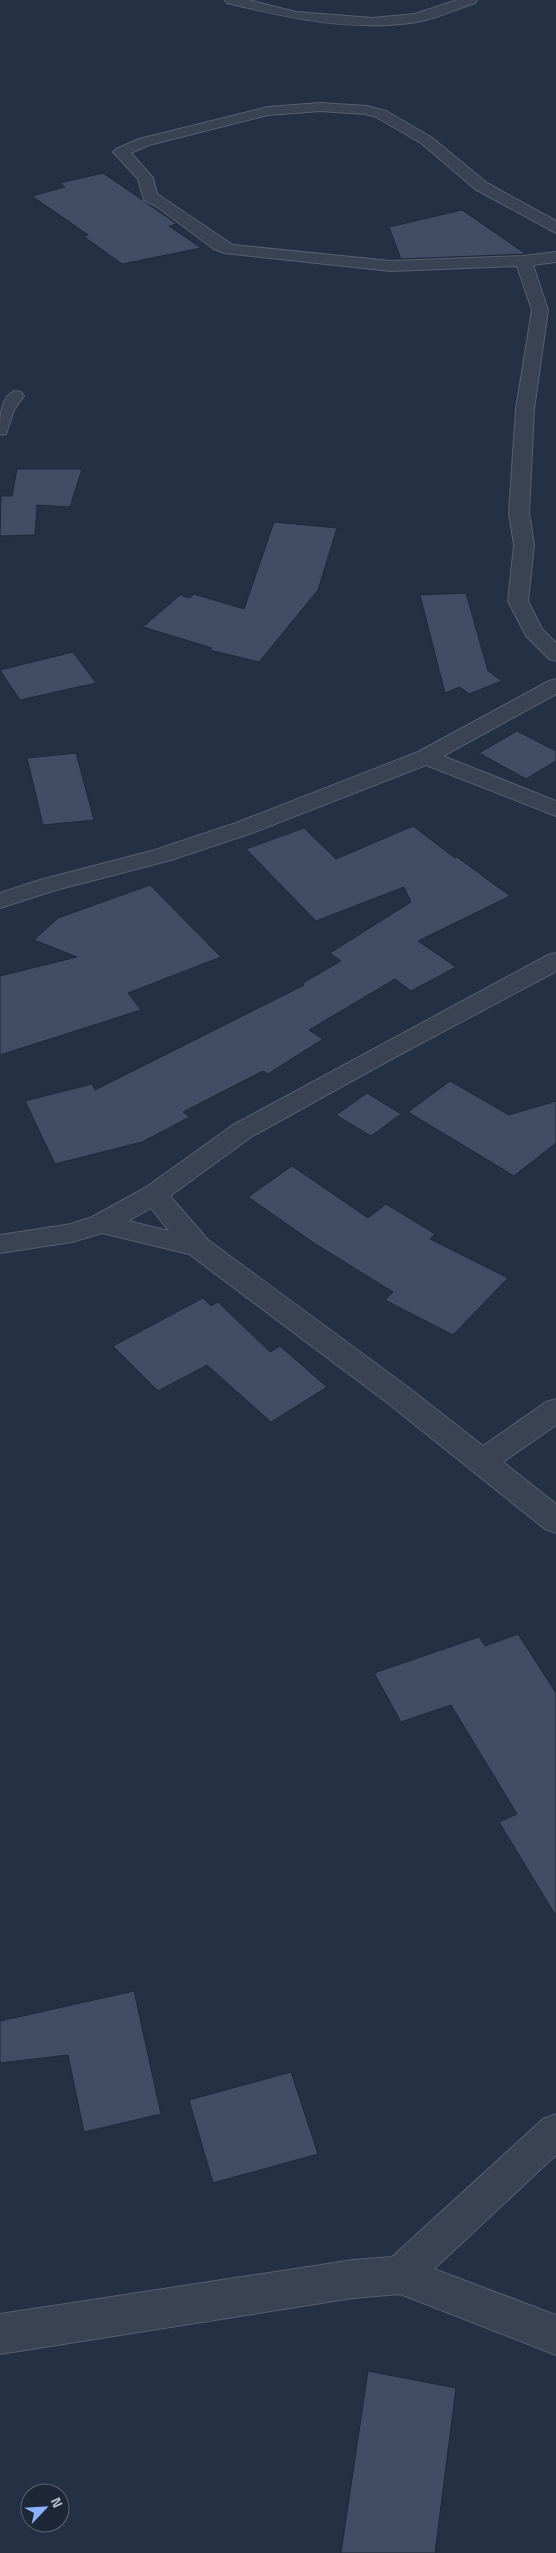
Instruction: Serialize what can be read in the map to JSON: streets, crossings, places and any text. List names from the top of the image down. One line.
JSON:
{"north":"top right"}
